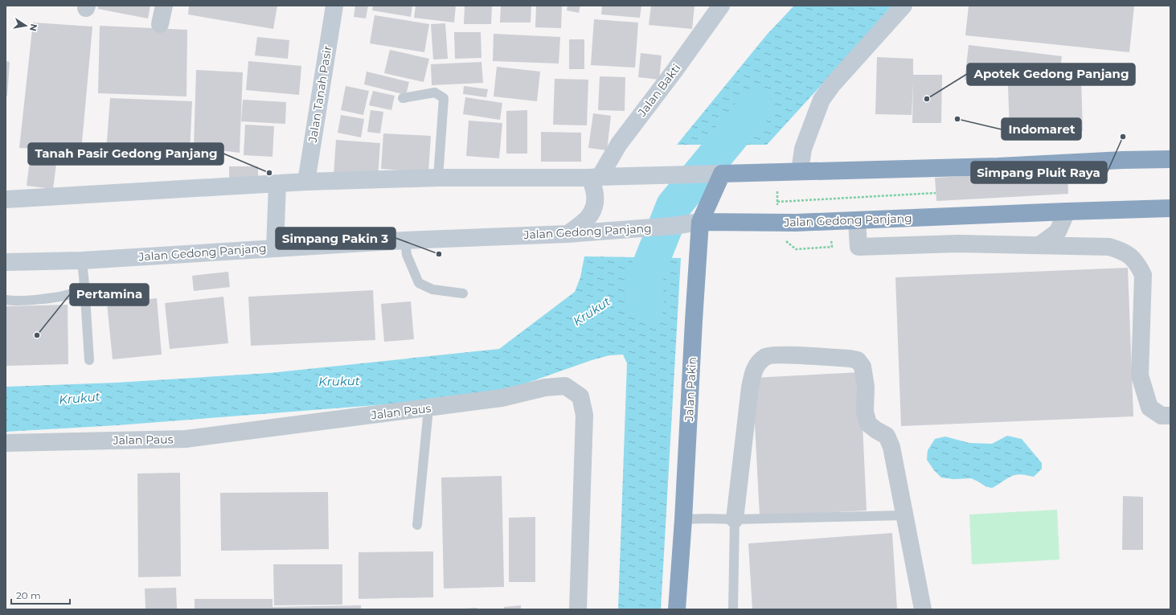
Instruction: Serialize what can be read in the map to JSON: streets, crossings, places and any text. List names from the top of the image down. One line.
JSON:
{"streets":{"highway":["Jalan Gedong Panjang","Jalan Pakin"],"main road":["Jalan Bakti","Jalan Tanah Pasir"],"street":["Jalan Paus"]},"crossings":[["Jalan Gedong Panjang","Jalan Pakin"]],"water":["Krukut"],"places":["Apotek Gedong Panjang","Indomaret","Simpang Pluit Raya","Tanah Pasir Gedong Panjang","Simpang Pakin 3","Pertamina"],"scale_bar":"20 m","north":"right"}
